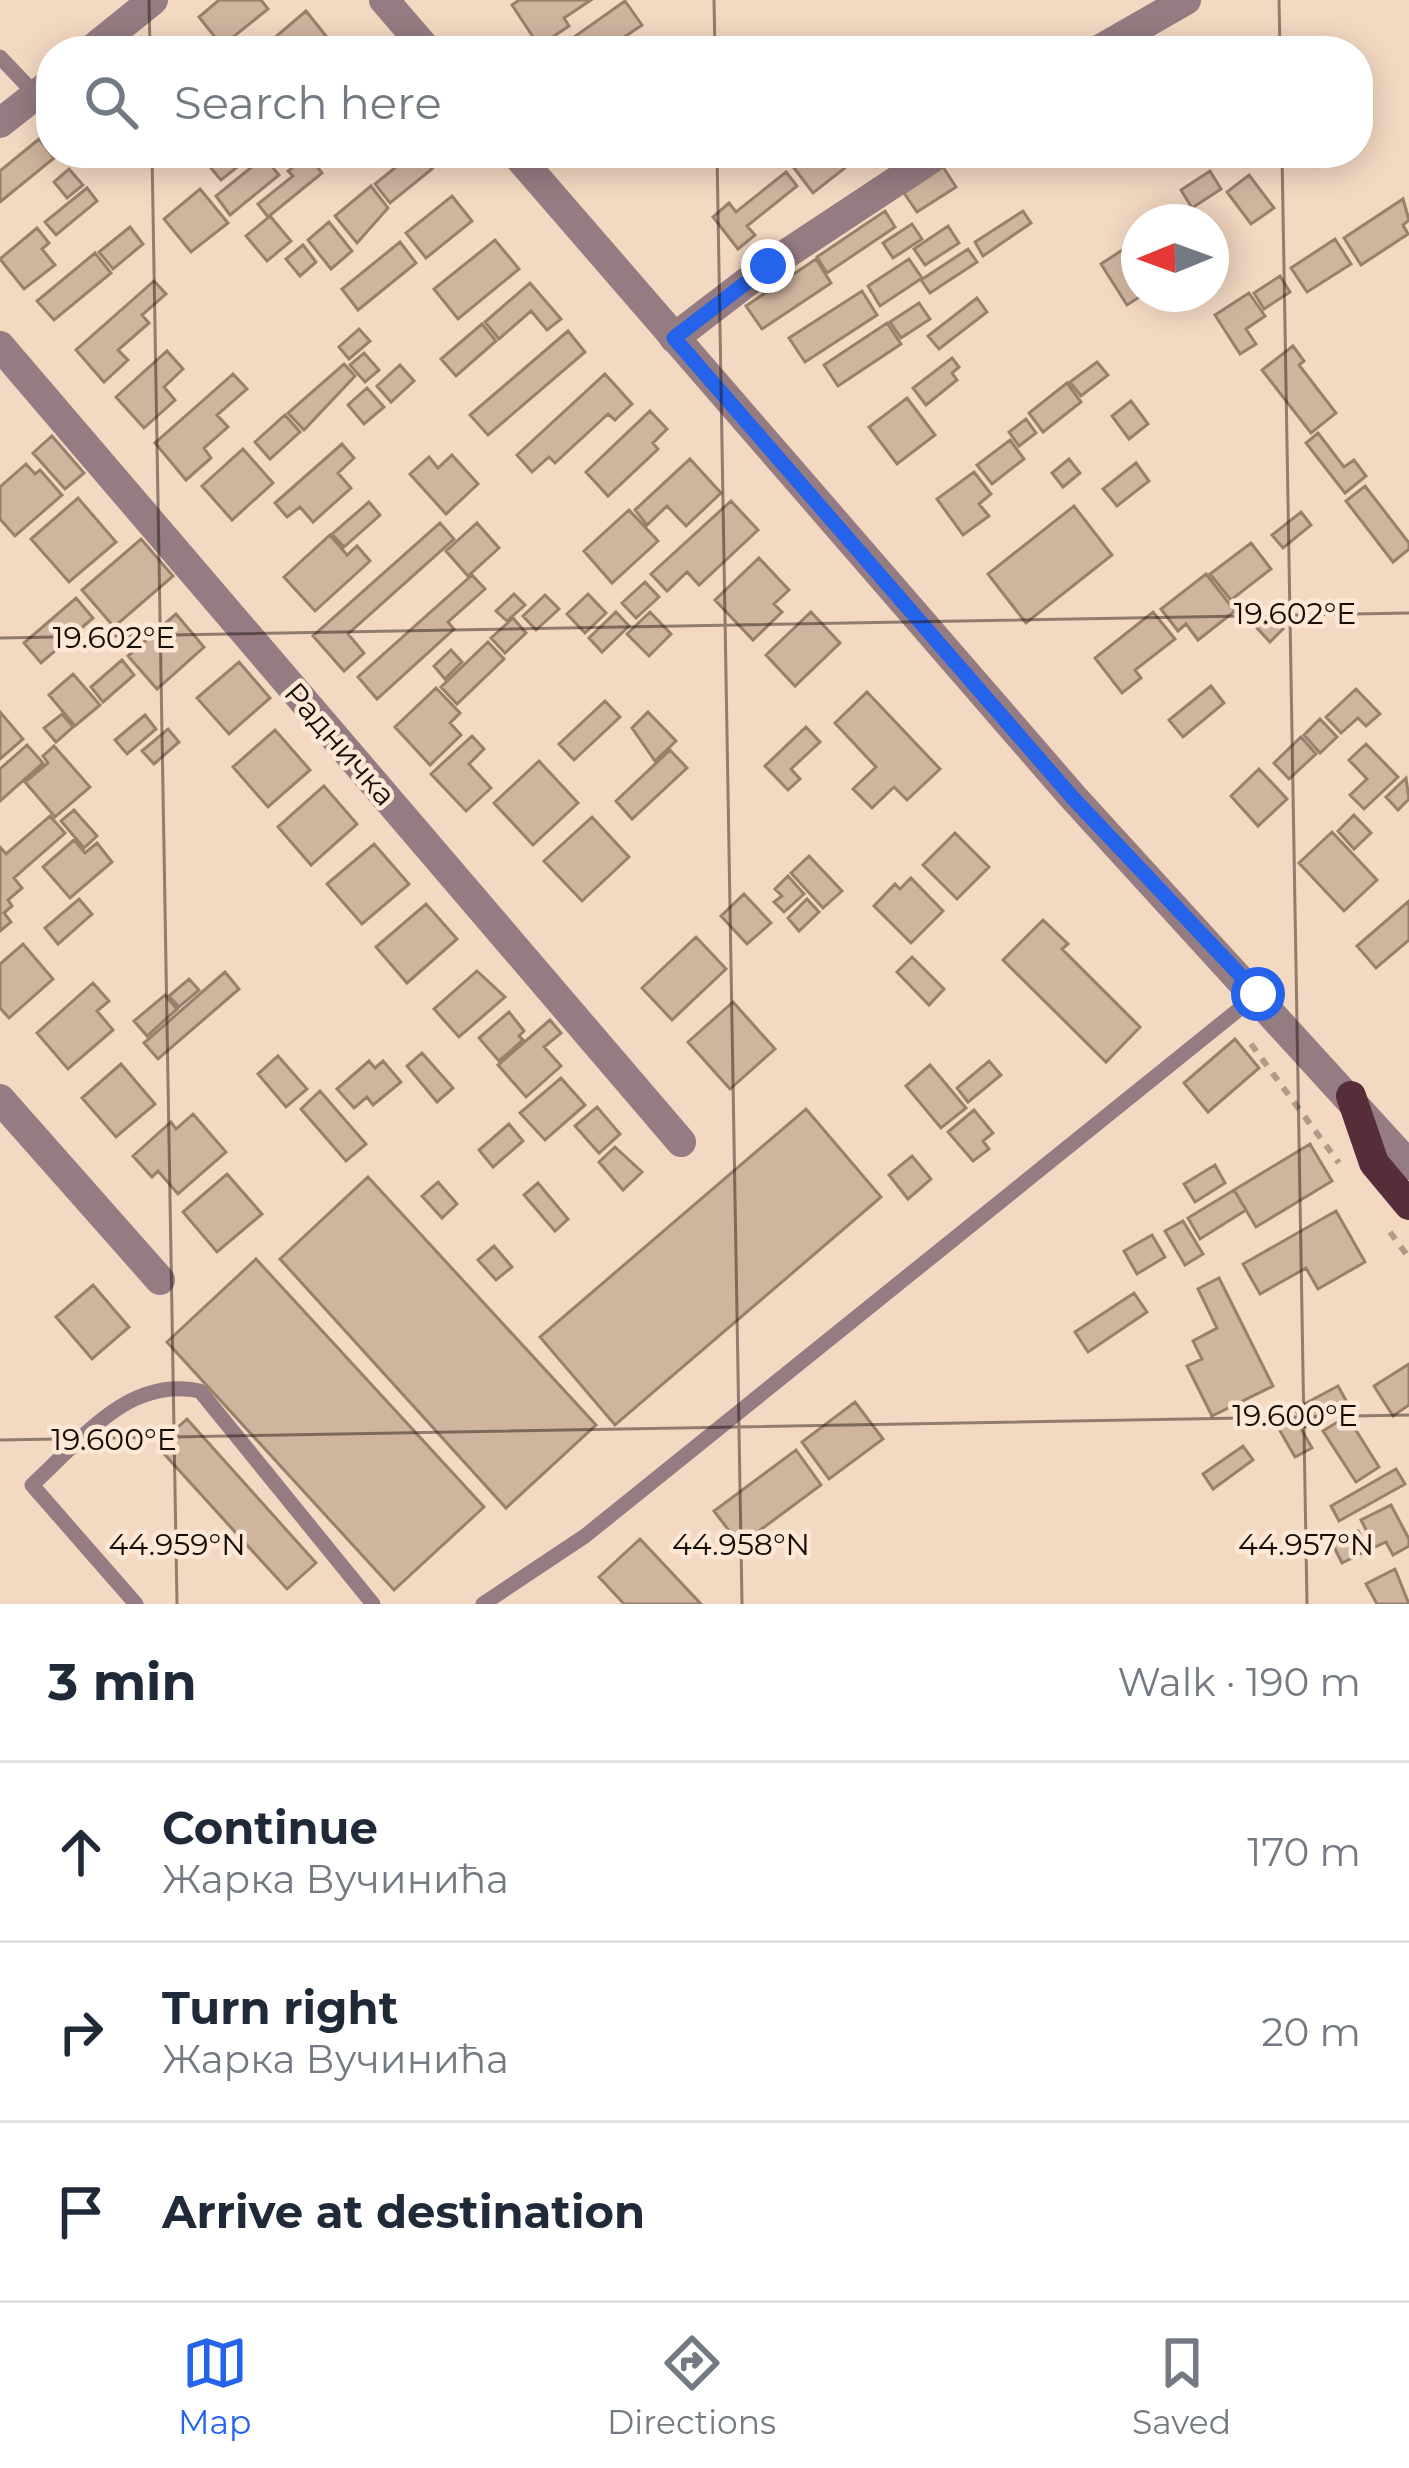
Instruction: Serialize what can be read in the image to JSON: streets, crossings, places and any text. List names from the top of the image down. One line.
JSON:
{"streets":{"street":["Радничка"]},"north":"left","page":{"search":"Search here","heading":["3 min","Walk · 190 m"],"list":[["Continue","Жарка Вучинића","170 m"],["Turn right","Жарка Вучинића","20 m"],"Arrive at destination"],"nav":["Map","Directions","Saved"]},"coordinates":["19.602°E","19.600°E","44.959°N","44.958°N","44.957°N"]}
